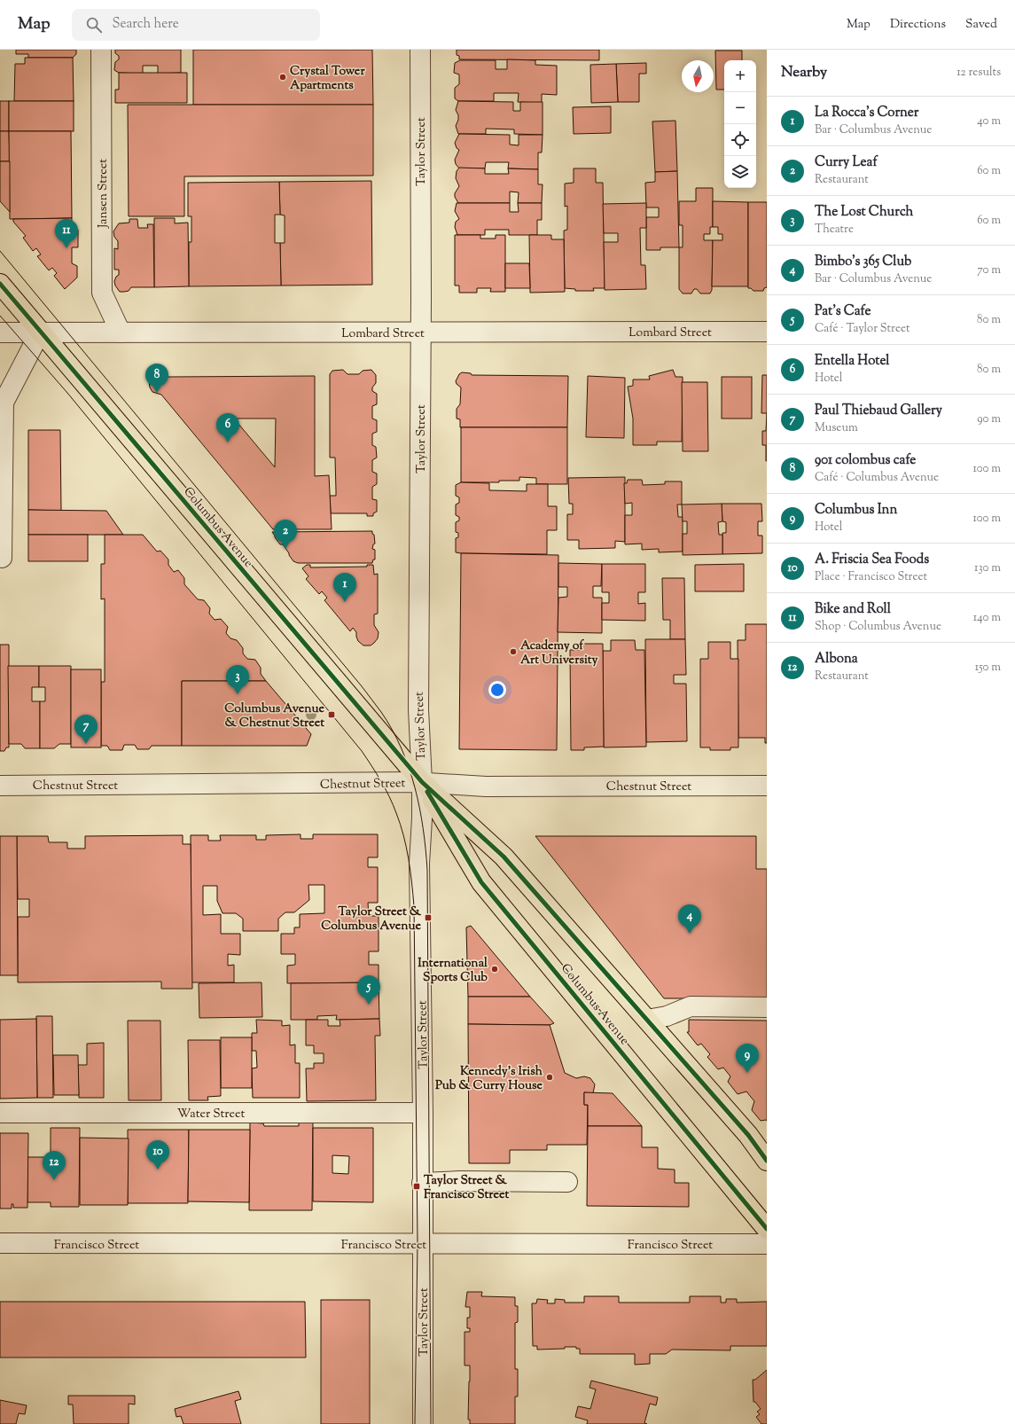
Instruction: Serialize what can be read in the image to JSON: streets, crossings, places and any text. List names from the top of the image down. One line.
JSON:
{"streets":{"main road":["Columbus Avenue"],"street":["Taylor Street","Jansen Street","Lombard Street","Chestnut Street","Water Street","Francisco Street"]},"crossings":[["Taylor Street","Lombard Street"],["Taylor Street","Columbus Avenue"],["Taylor Street","Chestnut Street"],["Taylor Street","Water Street"],["Taylor Street","Francisco Street"],["Jansen Street","Lombard Street"],["Lombard Street","Columbus Avenue"],["Columbus Avenue","Chestnut Street"]],"places":{"other":["Crystal Tower Apartments","Academy of Art University","International Sports Club","Kennedy's Irish Pub & Curry House"],"transit":["Columbus Avenue & Chestnut Street","Taylor Street & Columbus Avenue","Taylor Street & Francisco Street"]},"north":"bottom","page":{"header":"Map","search":"Search here","nav":["Map","Directions","Saved"],"heading":["Nearby","12 results"],"map_buttons":["+","−"],"list":[{"mark":"1","name":"La Rocca's Corner","note":"Bar · Columbus Avenue","value":"40 m"},{"mark":"2","name":"Curry Leaf","note":"Restaurant","value":"60 m"},{"mark":"3","name":"The Lost Church","note":"Theatre","value":"60 m"},{"mark":"4","name":"Bimbo's 365 Club","note":"Bar · Columbus Avenue","value":"70 m"},{"mark":"5","name":"Pat's Cafe","note":"Café · Taylor Street","value":"80 m"},{"mark":"6","name":"Entella Hotel","note":"Hotel","value":"80 m"},{"mark":"7","name":"Paul Thiebaud Gallery","note":"Museum","value":"90 m"},{"mark":"8","name":"901 colombus cafe","note":"Café · Columbus Avenue","value":"100 m"},{"mark":"9","name":"Columbus Inn","note":"Hotel","value":"100 m"},{"mark":"10","name":"A. Friscia Sea Foods","note":"Place · Francisco Street","value":"130 m"},{"mark":"11","name":"Bike and Roll","note":"Shop · Columbus Avenue","value":"140 m"},{"mark":"12","name":"Albona","note":"Restaurant","value":"150 m"}],"pins":["11","8","6","2","1","3","7","4","5","9","10","12"]}}
